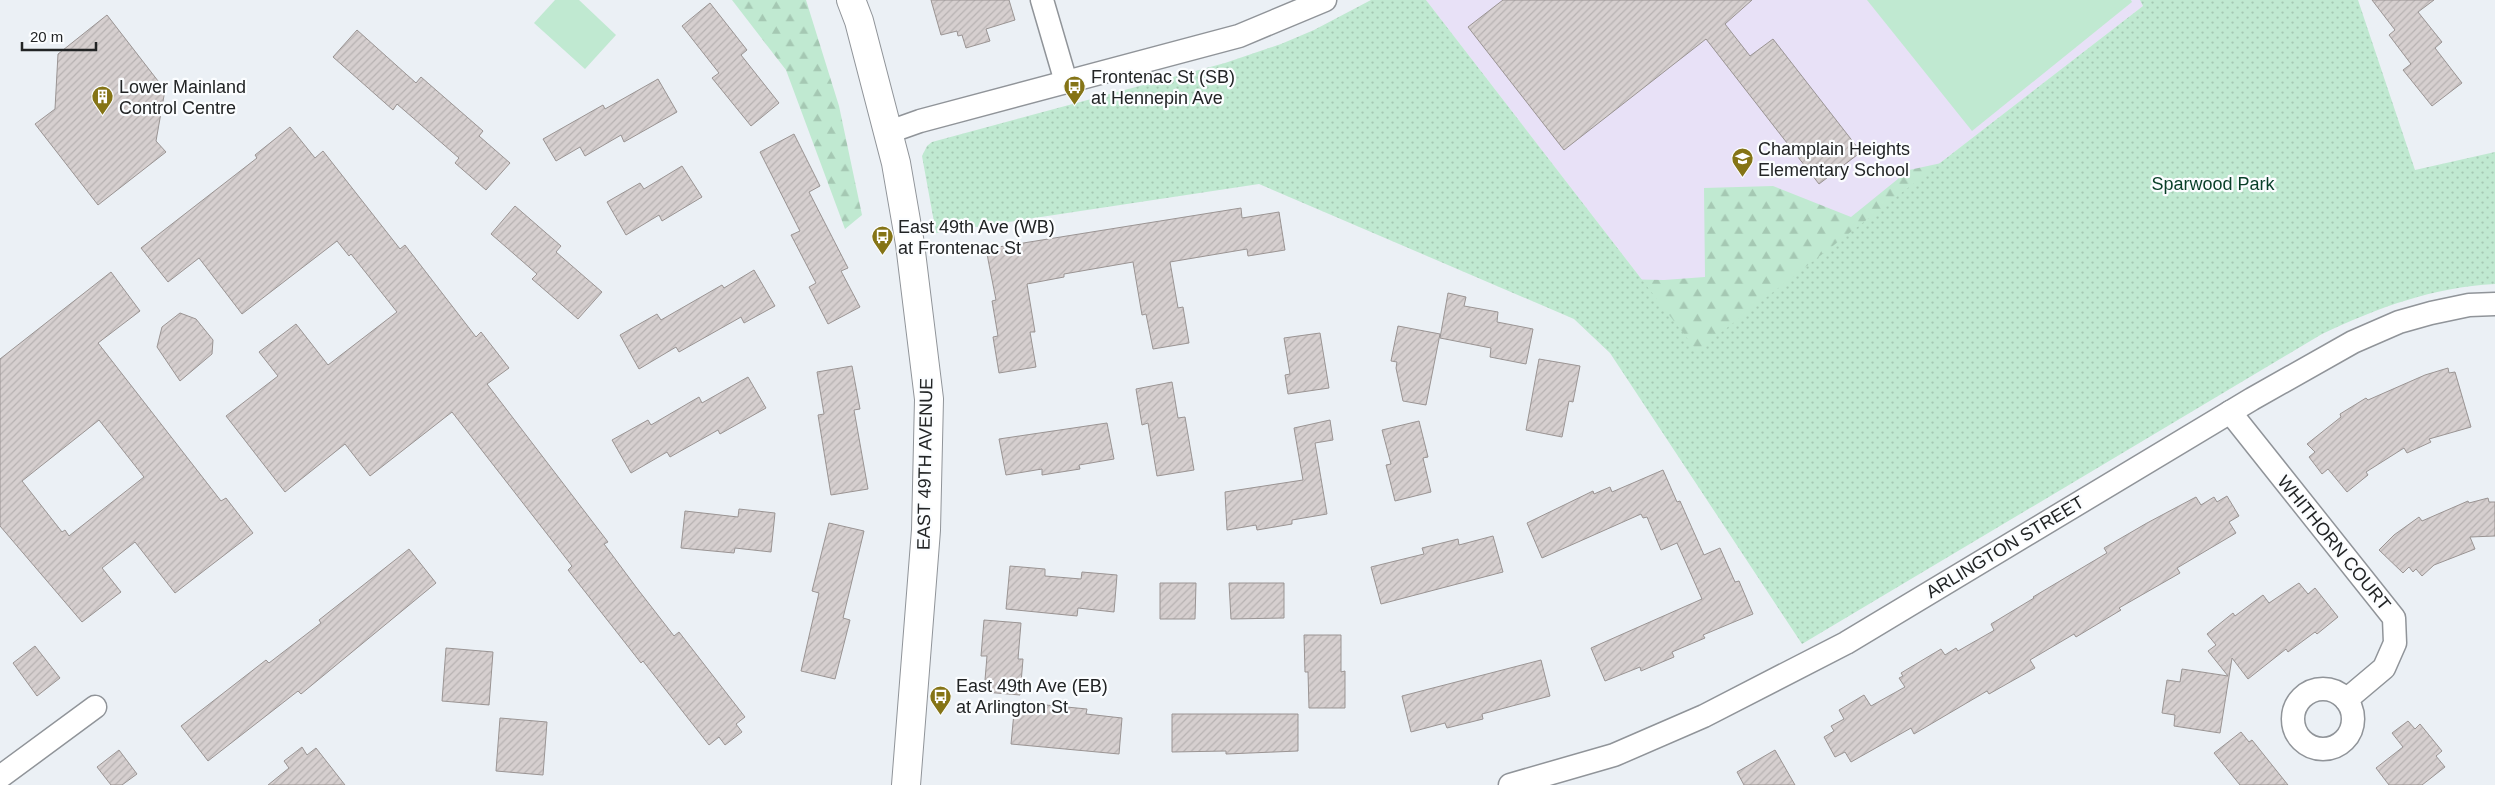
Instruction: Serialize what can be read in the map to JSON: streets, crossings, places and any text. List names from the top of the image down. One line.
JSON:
{"streets":{"street":["EAST 49TH AVENUE","WHITHORN COURT","ARLINGTON STREET"]},"crossings":[["WHITHORN COURT","ARLINGTON STREET"]],"parks":["Sparwood Park"],"places":{"bus stop":["Frontenac St (SB) at Hennepin Ave","East 49th Ave (WB) at Frontenac St","East 49th Ave (EB) at Arlington St"],"building":["Lower Mainland Control Centre"],"school or university":["Champlain Heights Elementary School"]},"scale_bar":"20 m"}
